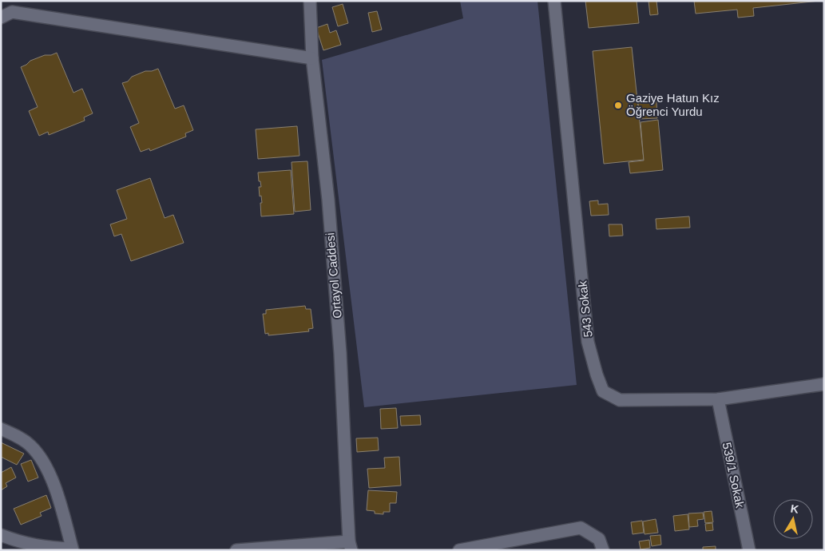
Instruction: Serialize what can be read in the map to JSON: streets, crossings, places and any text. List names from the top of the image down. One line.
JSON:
{"streets":{"street":["Ortayol Caddesi","543 Sokak","539/1 Sokak"]},"crossings":[["543 Sokak","539/1 Sokak"]],"places":["Gaziye Hatun Kız Öğrenci Yurdu"],"north":"top"}
